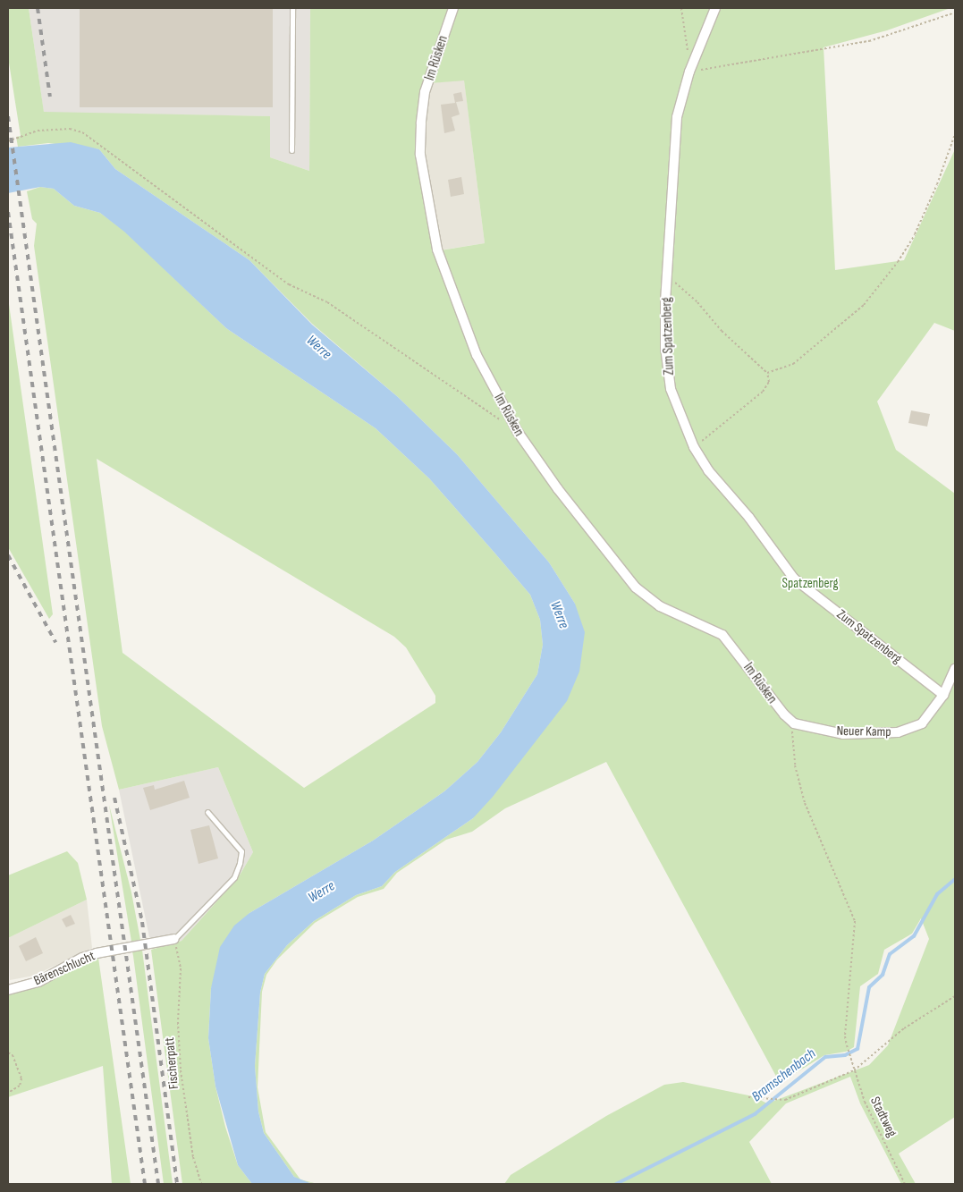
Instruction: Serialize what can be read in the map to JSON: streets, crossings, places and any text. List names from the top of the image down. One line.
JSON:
{"streets":{"street":["Im Rüsken","Zum Spatzenberg","Neuer Kamp","Bärenschlucht"],"path":["Fischerpatt","Stadtweg"]},"crossings":[["Im Rüsken","Neuer Kamp"],["Im Rüsken","Stadtweg"],["Zum Spatzenberg","Neuer Kamp"],["Neuer Kamp","Stadtweg"],["Bärenschlucht","Fischerpatt"]],"water":["Werre","Bramschenbach"],"parks":["Spatzenberg"]}
